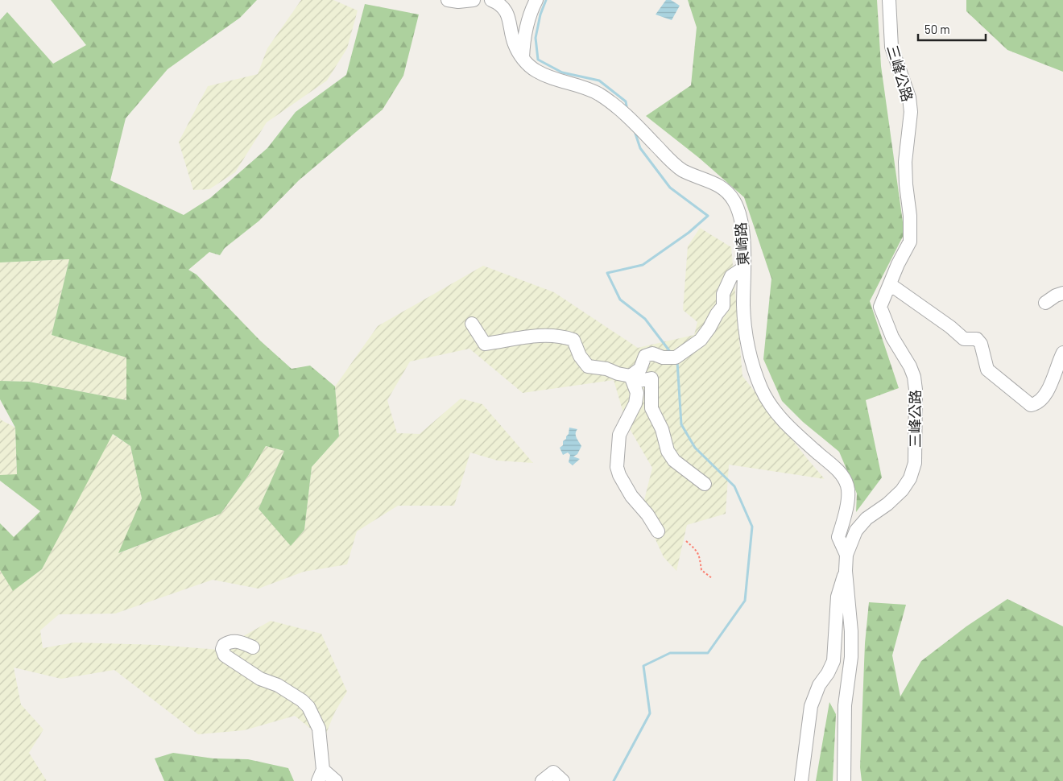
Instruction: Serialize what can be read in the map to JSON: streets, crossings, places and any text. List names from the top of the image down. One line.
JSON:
{"streets":{"street":["三峰公路","東崎路"]},"crossings":[["三峰公路","東崎路"]],"scale_bar":"50 m"}
